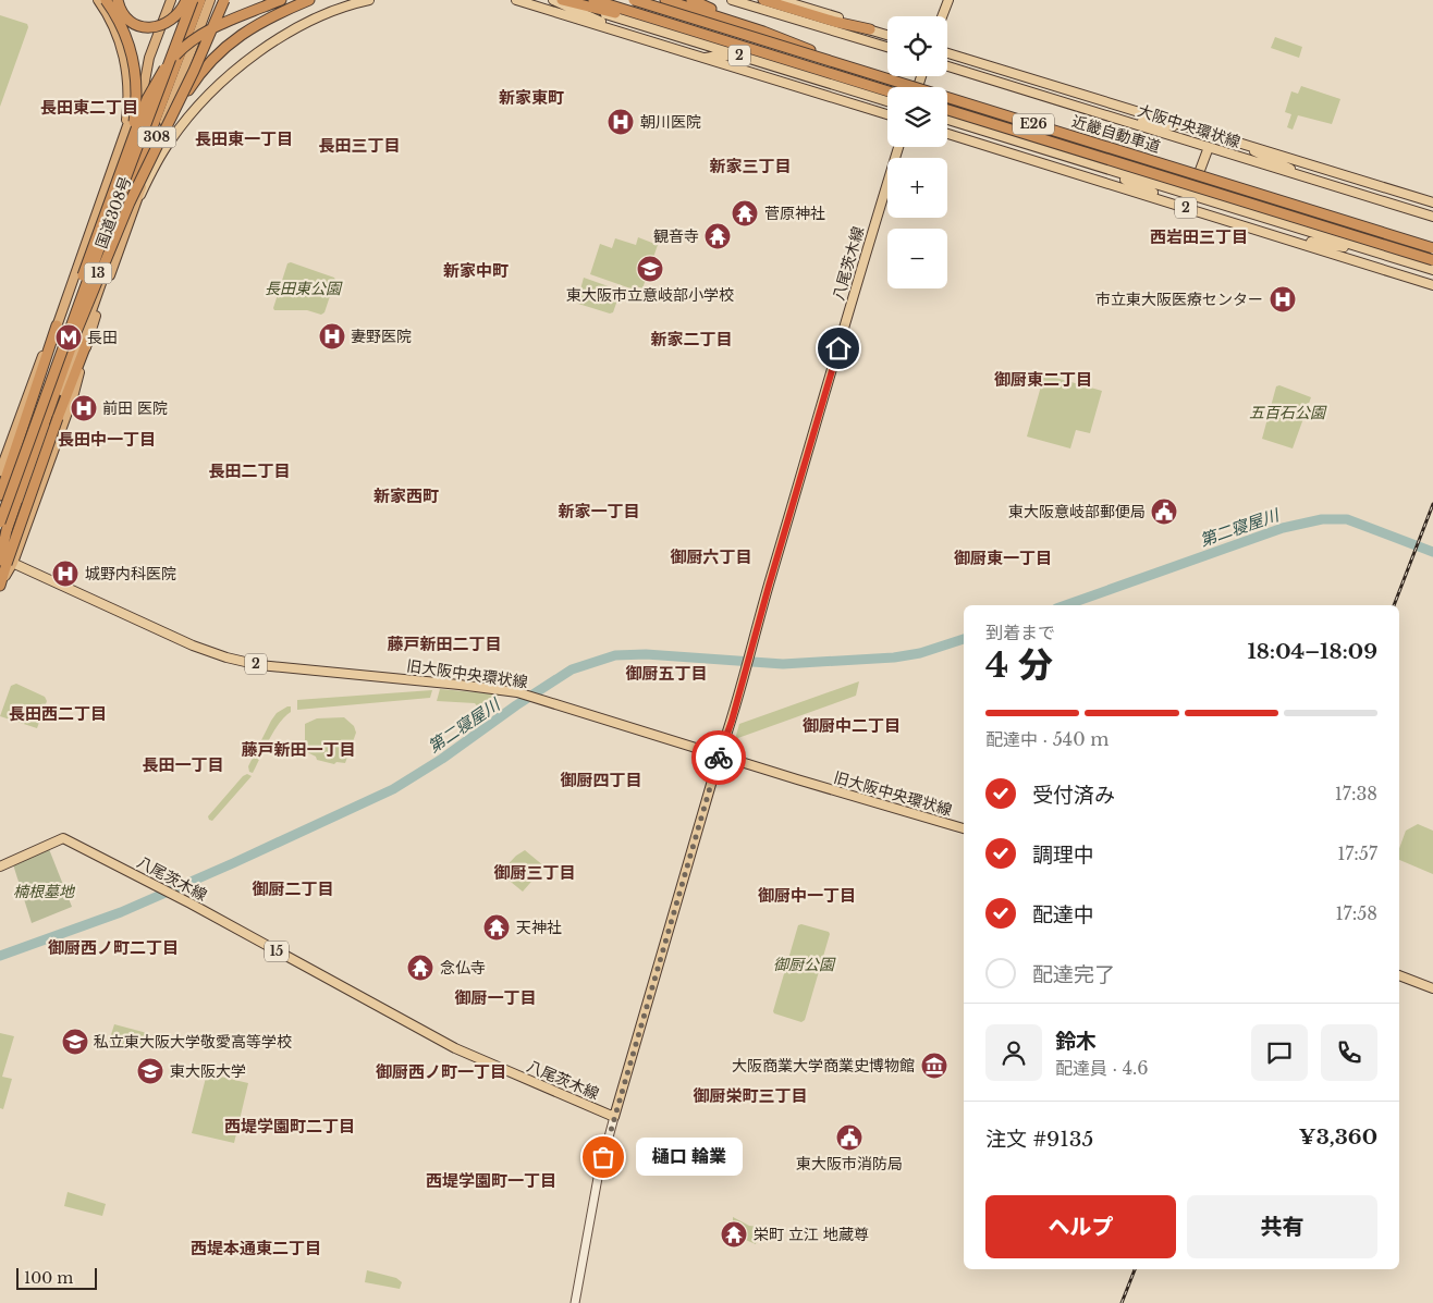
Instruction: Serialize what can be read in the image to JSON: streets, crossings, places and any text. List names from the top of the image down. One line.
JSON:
{"streets":{"highway":["E26","近畿自動車道","308","国道308号","13"],"main road":["2","大阪中央環状線","八尾茨木線","旧大阪中央環状線","15"]},"crossings":[["308","国道308号"],["308","旧大阪中央環状線"],["国道308号","旧大阪中央環状線"],["八尾茨木線","旧大阪中央環状線"]],"districts":["新家東町","長田東二丁目","長田東一丁目","長田三丁目","新家三丁目","西岩田三丁目","新家中町","新家二丁目","御厨東二丁目","長田中一丁目","長田二丁目","新家西町","新家一丁目","御厨六丁目","御厨東一丁目","藤戸新田二丁目","御厨五丁目","長田西二丁目","御厨中二丁目","藤戸新田一丁目","長田一丁目","御厨四丁目","御厨三丁目","御厨二丁目","御厨中一丁目","御厨西ノ町二丁目","御厨一丁目","御厨西ノ町一丁目","御厨栄町三丁目","西堤学園町二丁目","西堤学園町一丁目","西堤本通東二丁目"],"water":["第二寝屋川"],"parks":["長田東公園","五百石公園","楠根墓地","御厨公園"],"places":{"hospital":["朝川医院","市立東大阪医療センター","妻野医院","前田 医院","城野内科医院"],"temple":["菅原神社","観音寺","天神社","念仏寺","栄町 立江 地蔵尊"],"school or university":["東大阪市立意岐部小学校","私立東大阪大学敬愛高等学校","東大阪大学"],"metro station":["長田"],"public building":["東大阪意岐部郵便局","東大阪市消防局"],"museum":["大阪商業大学商業史博物館"],"other":["樋口 輪業"]},"scale_bar":"100 m","page":{"map_buttons":["+","−"],"heading":["4 分","到着まで","18:04–18:09"],"panel":["鈴木","配達員 · 4.6","注文 #9135","¥3,360"],"bar":"配達中 · 540 m","list":[["受付済み","17:38"],["調理中","17:57"],["配達中","17:58"],"配達完了"],"bubble":"樋口 輪業","buttons":["ヘルプ","共有"],"scale":"100 m"}}
